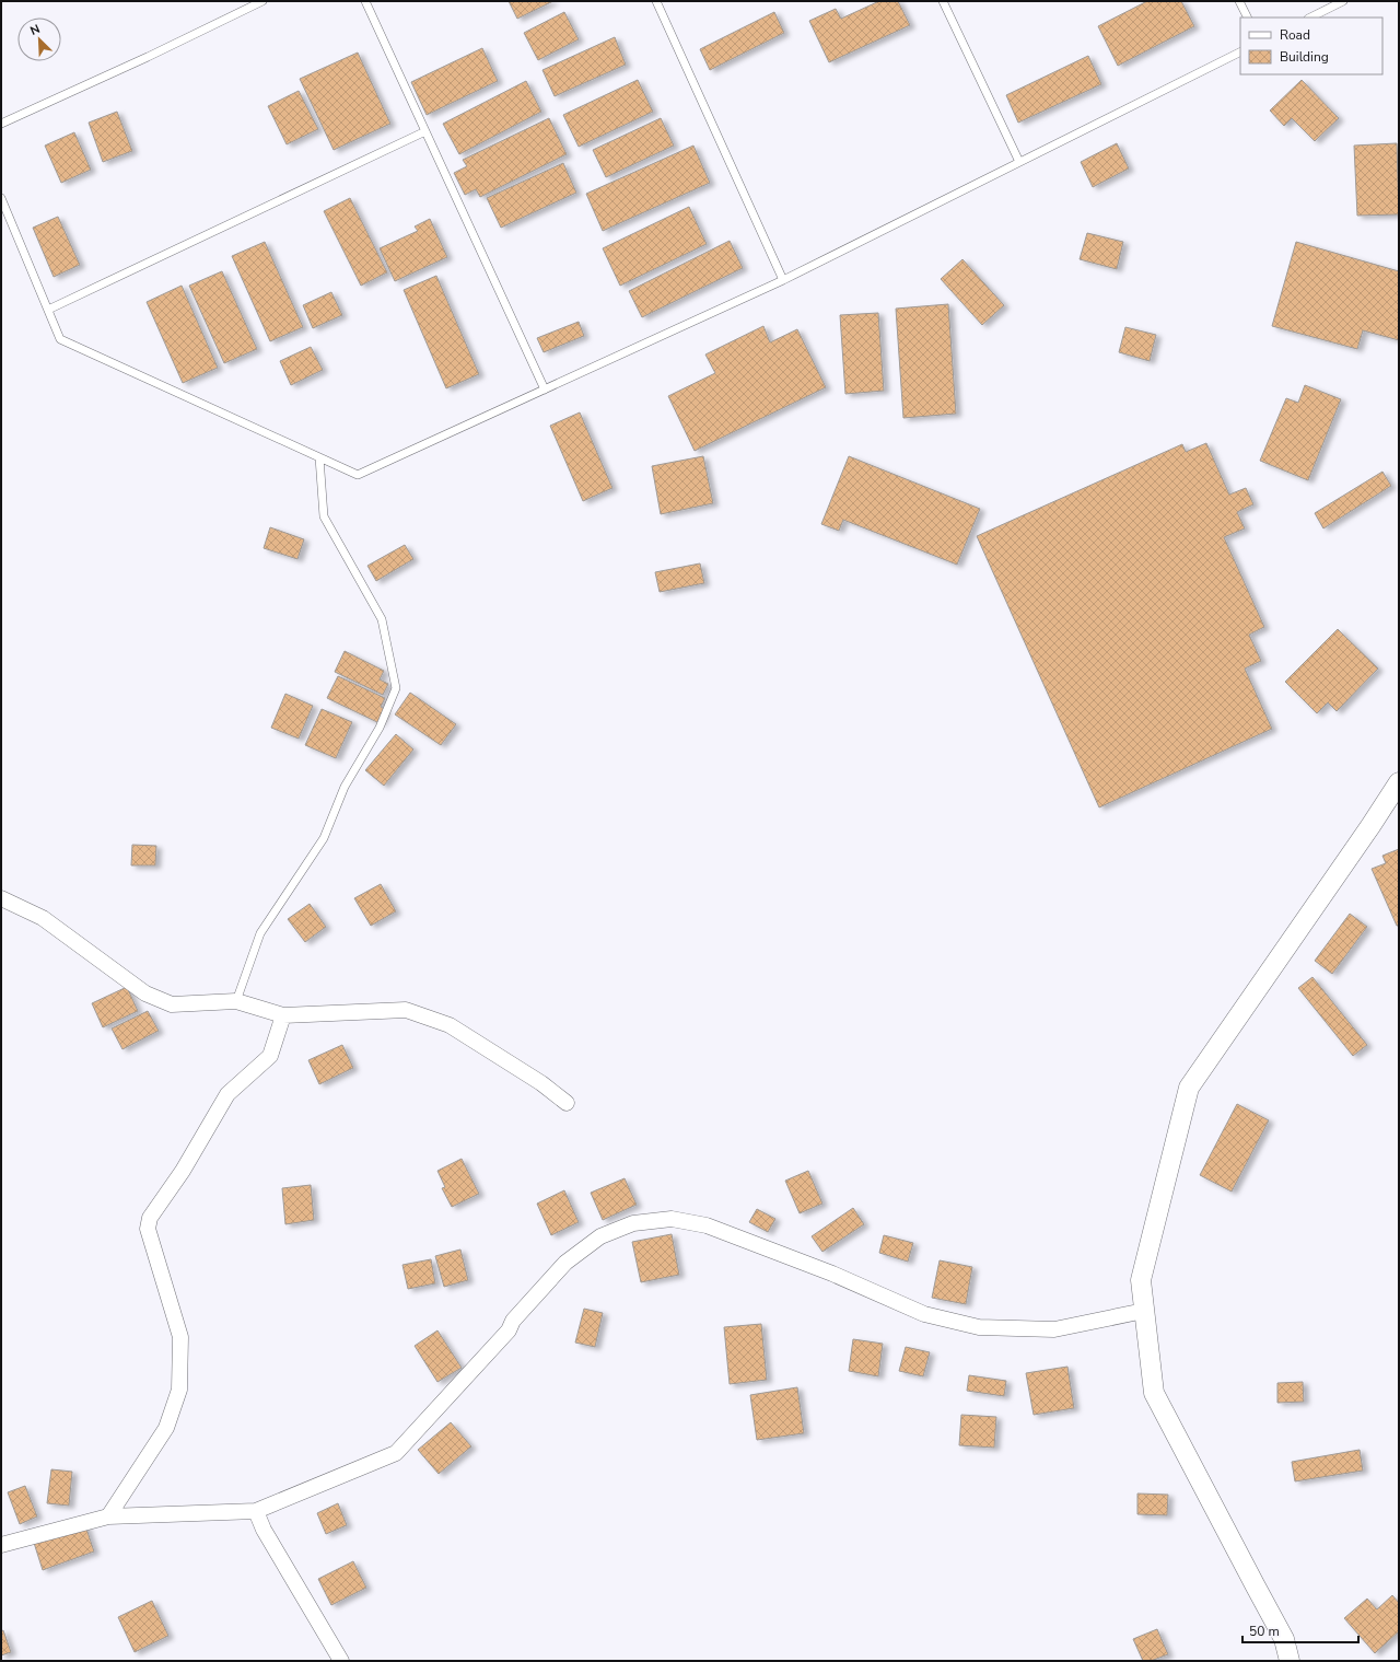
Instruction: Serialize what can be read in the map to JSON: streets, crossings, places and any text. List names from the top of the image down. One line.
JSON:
{"legend":["Road","Building"],"scale_bar":"50 m","north":"top left"}
